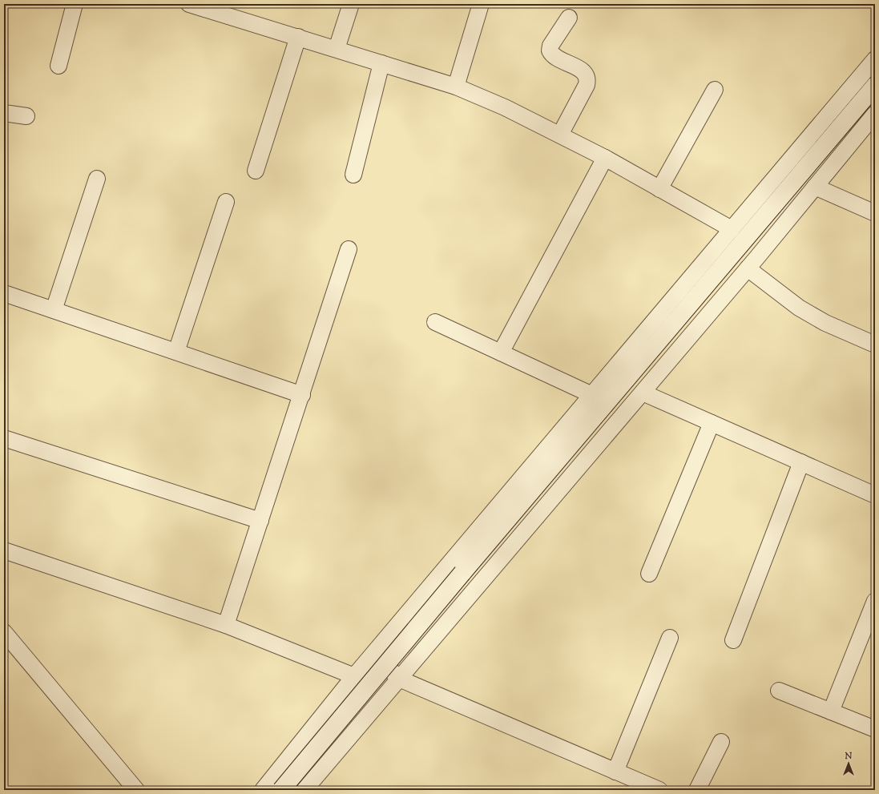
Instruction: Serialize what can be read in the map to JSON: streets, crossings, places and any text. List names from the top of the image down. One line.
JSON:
{"north":"top"}
